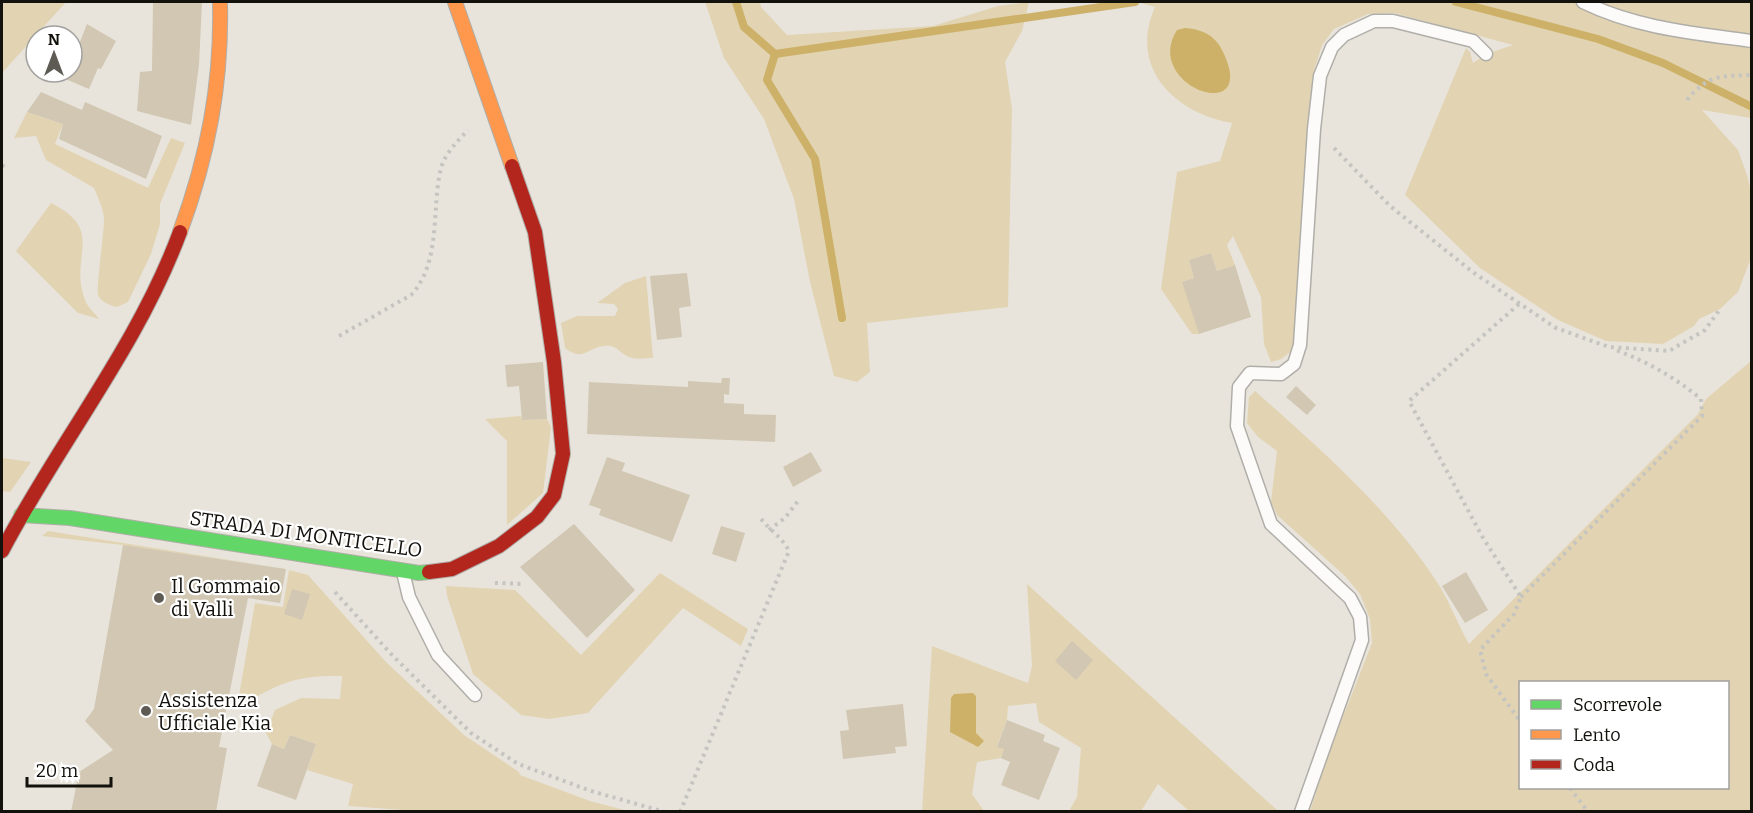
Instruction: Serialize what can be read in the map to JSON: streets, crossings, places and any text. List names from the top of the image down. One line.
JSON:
{"streets":{"street":["STRADA DI MONTICELLO"]},"places":["Il Gommaio di Valli","Assistenza Ufficiale Kia"],"legend":["Scorrevole","Lento","Coda"],"scale_bar":"20 m","north":"top"}
